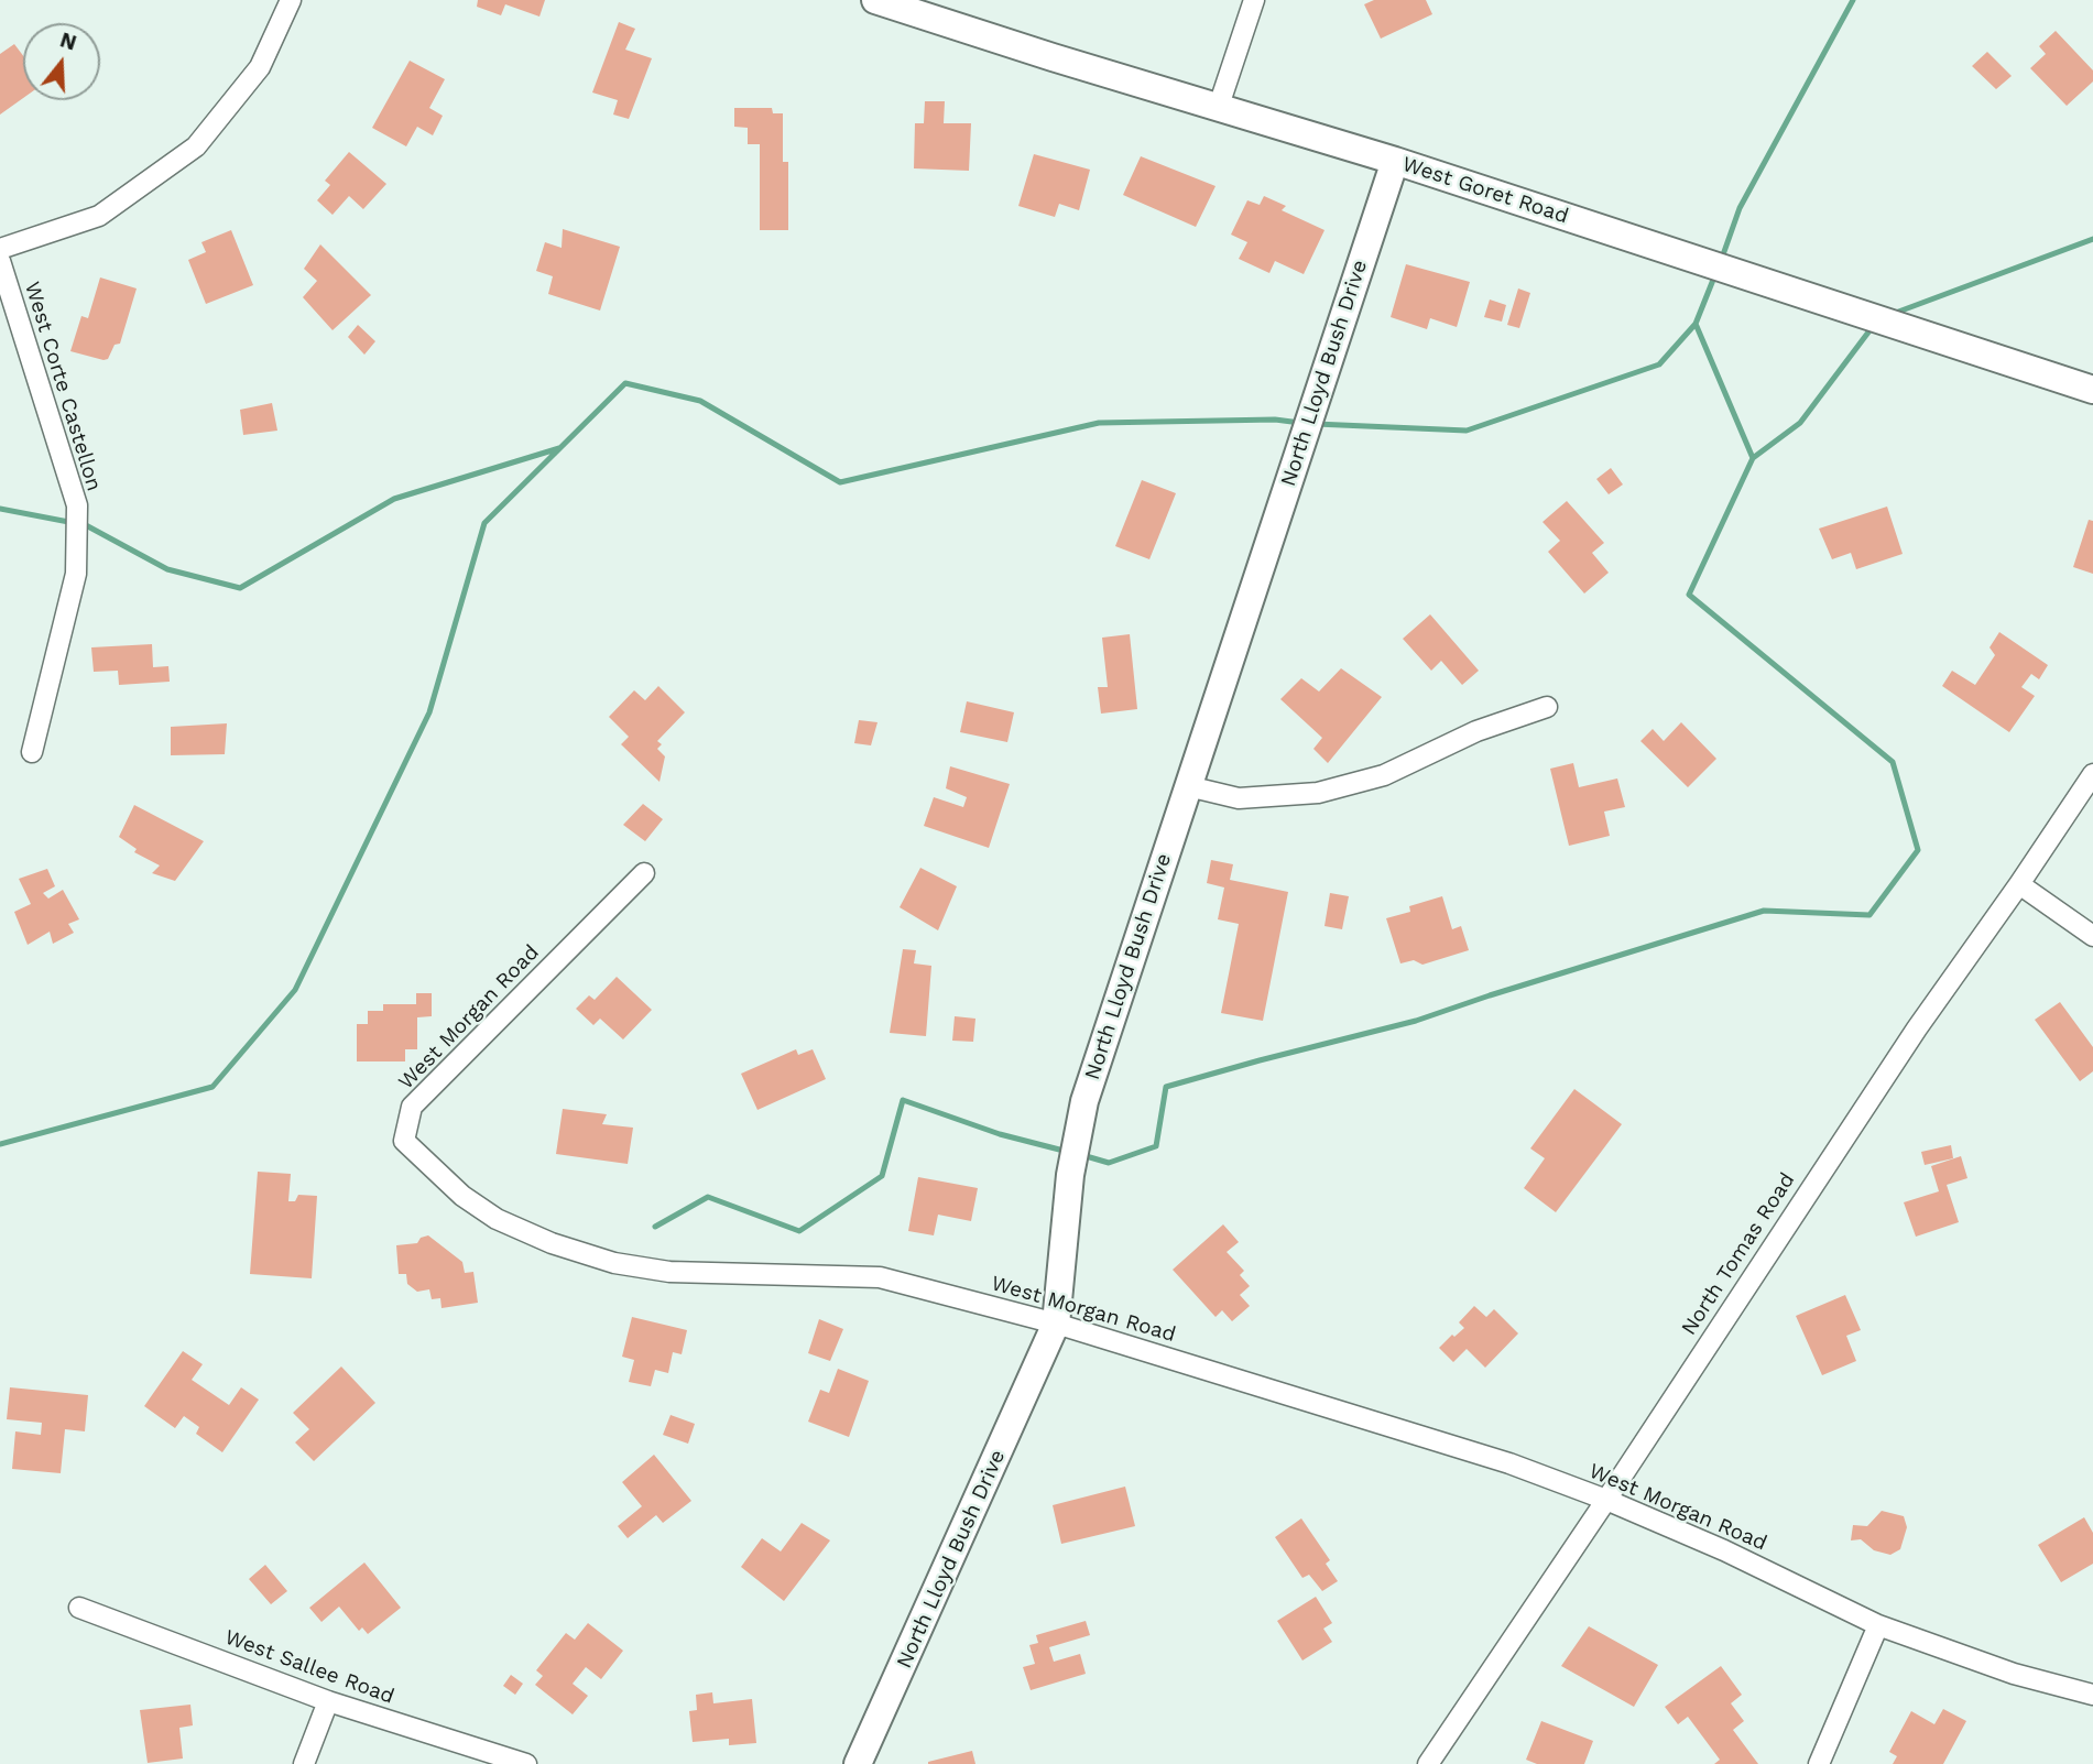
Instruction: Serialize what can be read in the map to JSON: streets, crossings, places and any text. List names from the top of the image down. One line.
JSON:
{"streets":{"street":["West Goret Road","North Lloyd Bush Drive","West Corte Castellon","West Morgan Road","North Tomas Road","West Sallee Road"]},"crossings":[["West Goret Road","North Lloyd Bush Drive"],["North Lloyd Bush Drive","West Morgan Road"],["West Morgan Road","North Tomas Road"]],"north":"top"}
